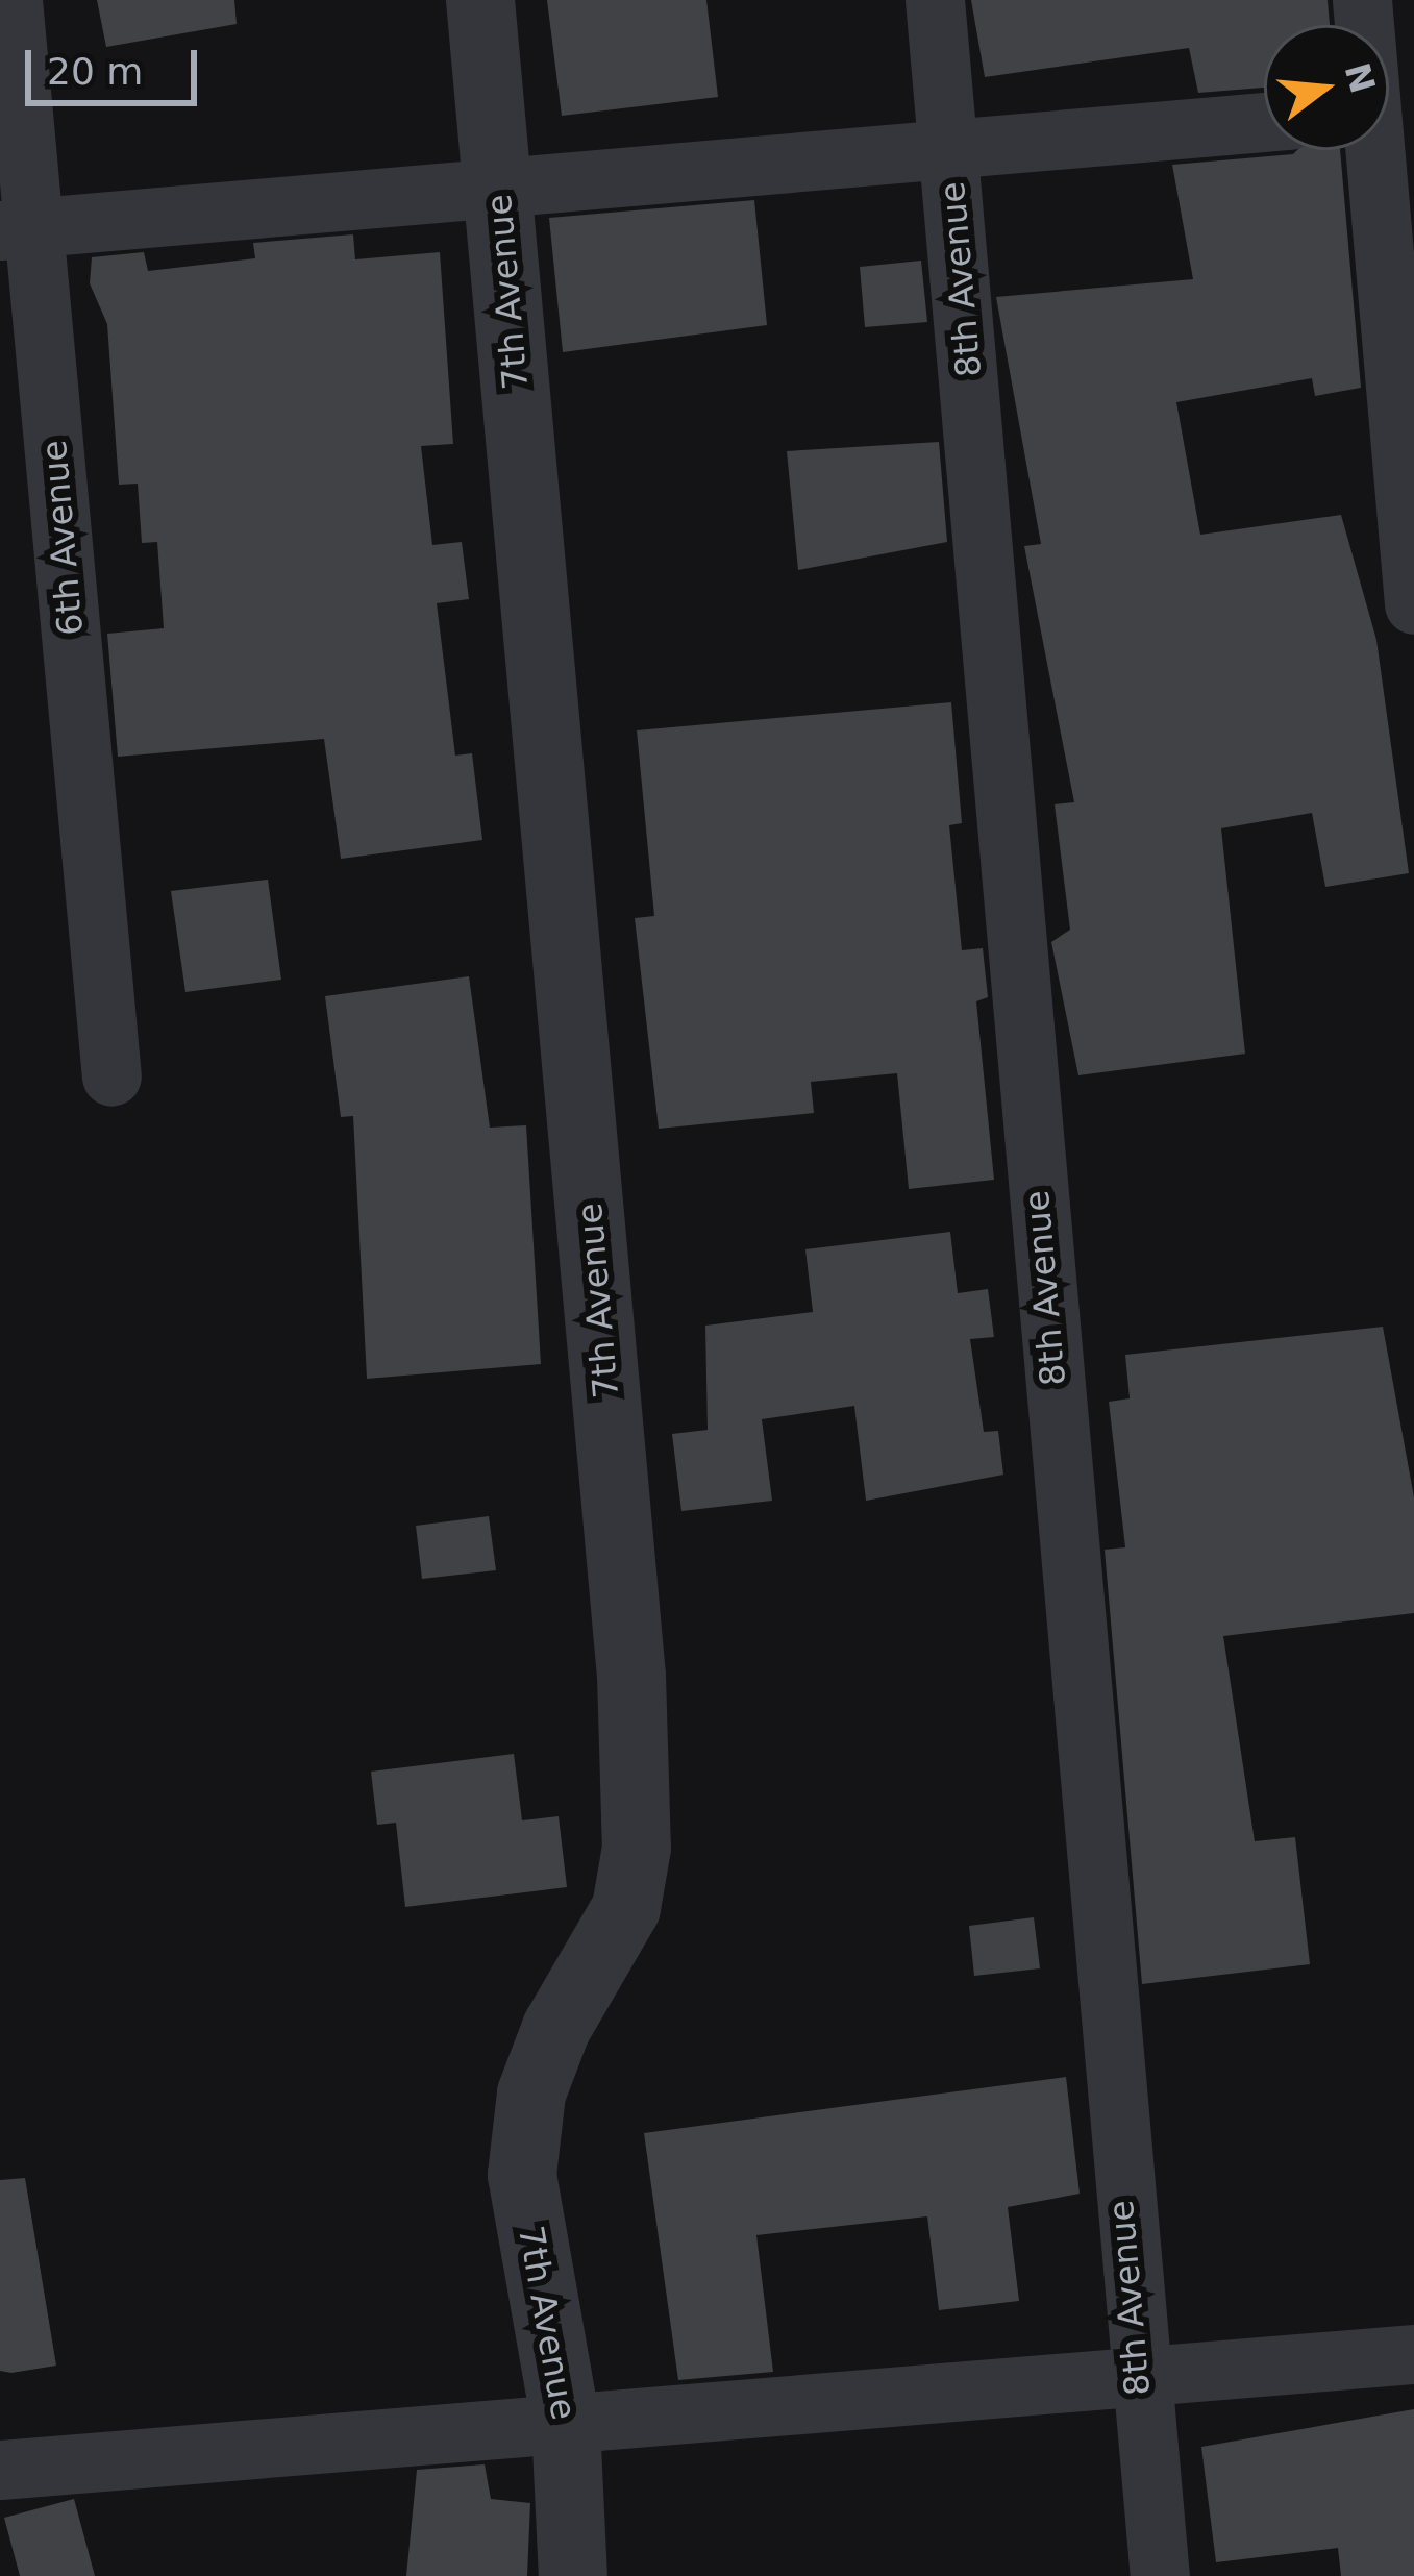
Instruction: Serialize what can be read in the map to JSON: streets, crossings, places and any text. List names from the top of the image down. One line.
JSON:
{"streets":{"street":["8th Avenue","7th Avenue","6th Avenue"]},"scale_bar":"20 m","north":"right"}
